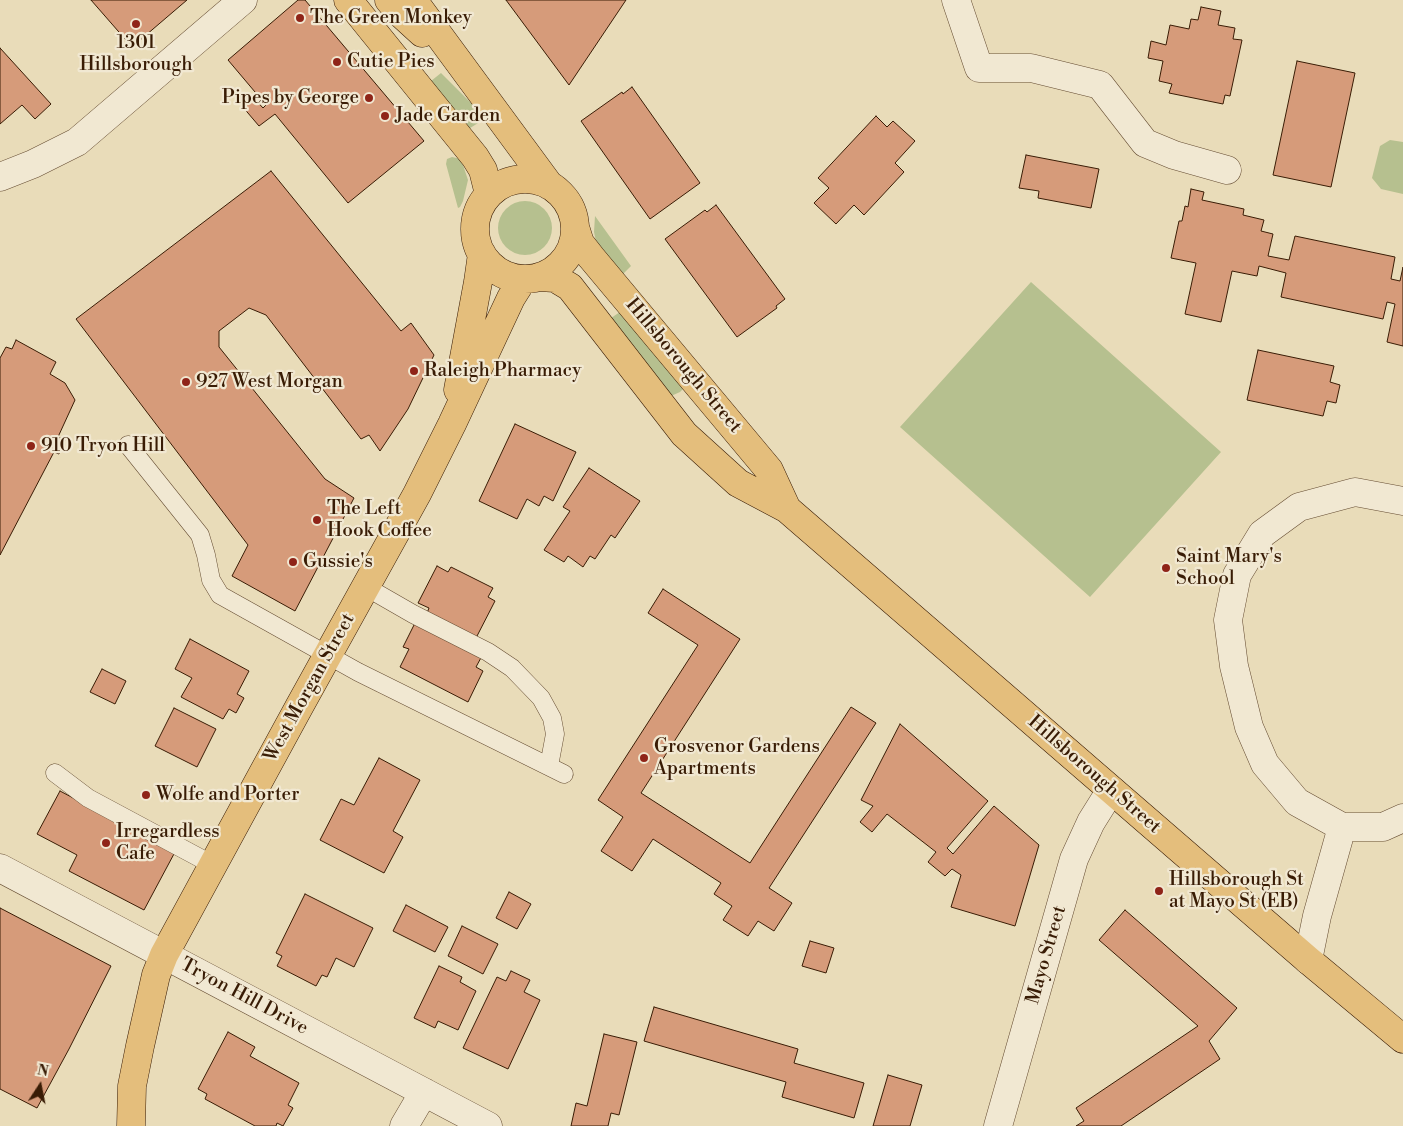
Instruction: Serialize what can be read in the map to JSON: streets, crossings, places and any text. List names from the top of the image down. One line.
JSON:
{"streets":{"main road":["Hillsborough Street","West Morgan Street"],"street":["Mayo Street","Tryon Hill Drive"]},"crossings":[["Hillsborough Street","West Morgan Street"],["Hillsborough Street","Mayo Street"],["West Morgan Street","Tryon Hill Drive"]],"places":["The Green Monkey","1301 Hillsborough","Cutie Pies","Pipes by George","Jade Garden","Raleigh Pharmacy","927 West Morgan","910 Tryon Hill","The Left Hook Coffee","Gussie's","Saint Mary's School","Grosvenor Gardens Apartments","Wolfe and Porter","Irregardless Cafe","Hillsborough St at Mayo St (EB)"],"north":"top"}
